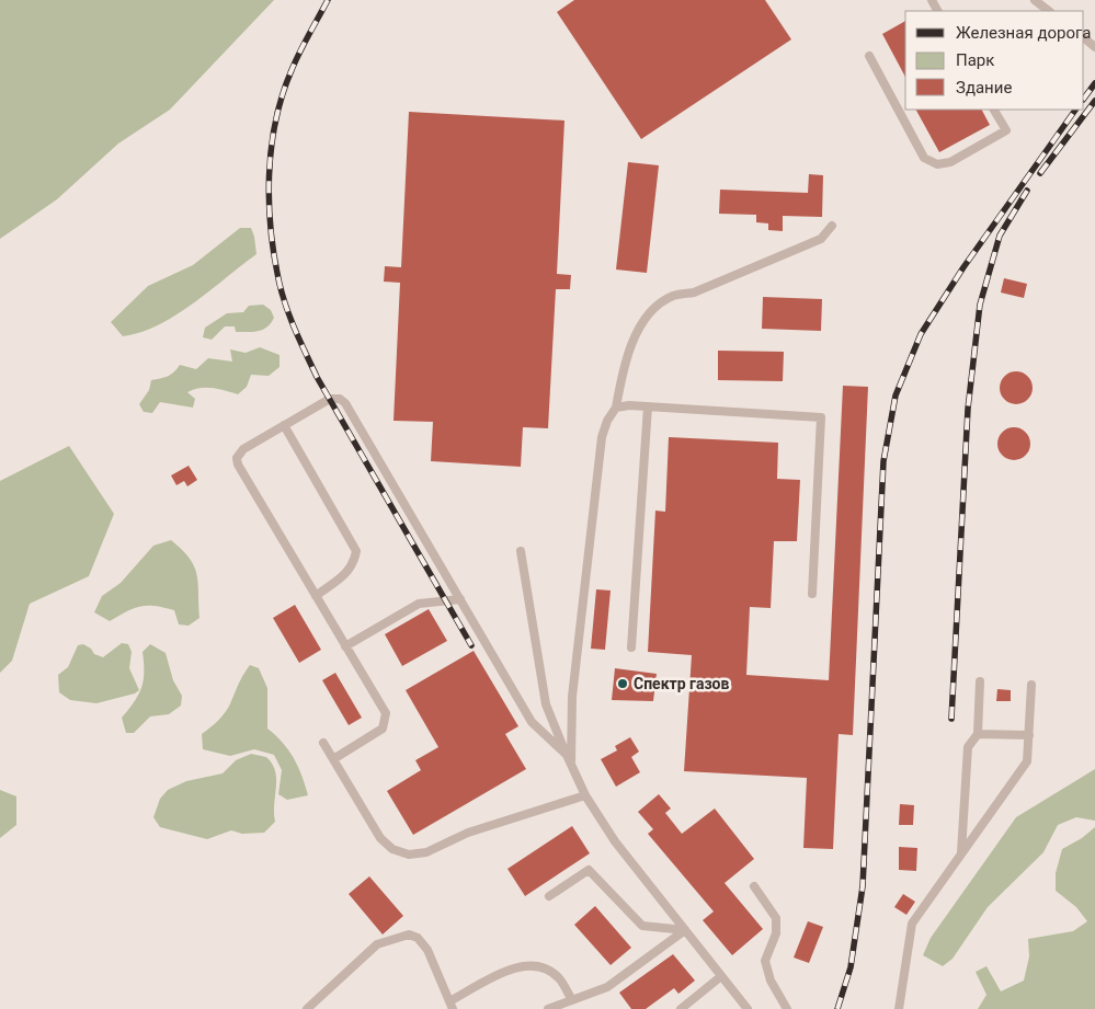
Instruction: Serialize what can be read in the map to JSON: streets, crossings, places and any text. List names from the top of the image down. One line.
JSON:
{"places":["Спектр газов"],"legend":["Железная дорога","Парк","Здание"]}
